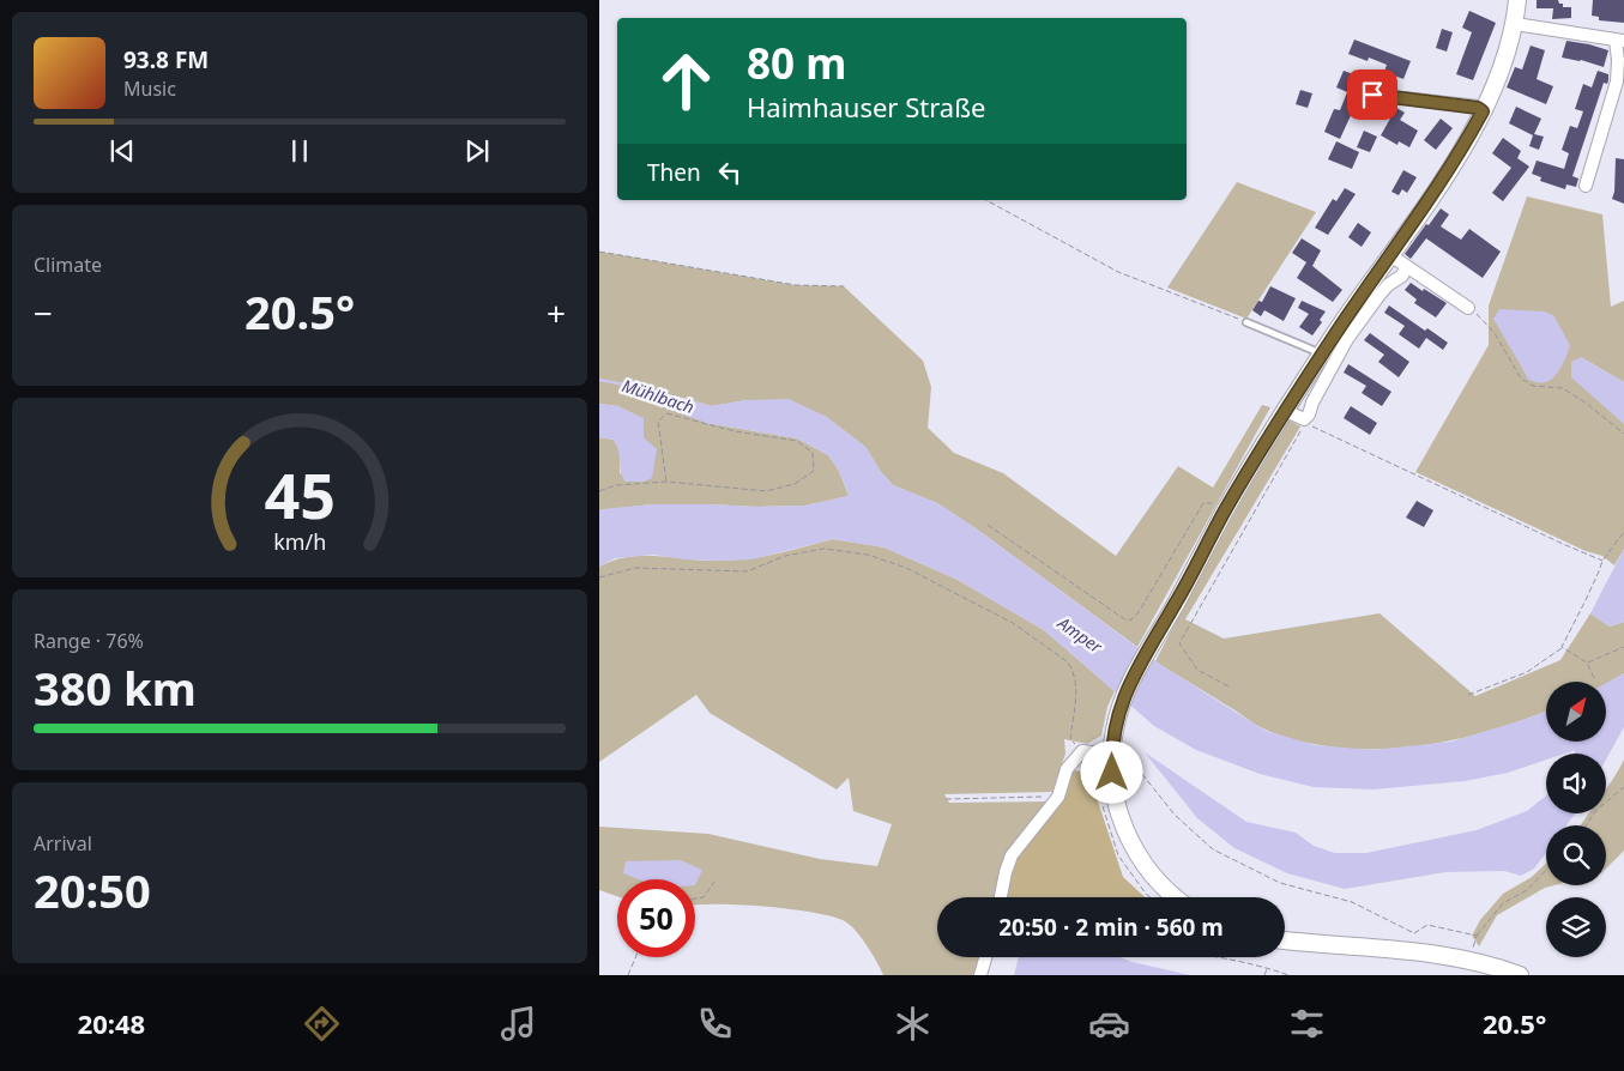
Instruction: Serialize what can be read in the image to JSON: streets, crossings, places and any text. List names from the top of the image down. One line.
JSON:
{"water":["Mühlbach","Amper"],"north":"top right","page":{"turn":["80 m","Haimhauser Straße"],"song":["93.8 FM","Music"],"then":"Then","tile":["Climate",["Range · 76%","380 km"],["Arrival","20:50"]],"heat":["−","20.5°","+"],"limit":"50","trip":"20:50 · 2 min · 560 m","tabs":["20:48","20.5°"],"gauge":["45","km/h"]}}
